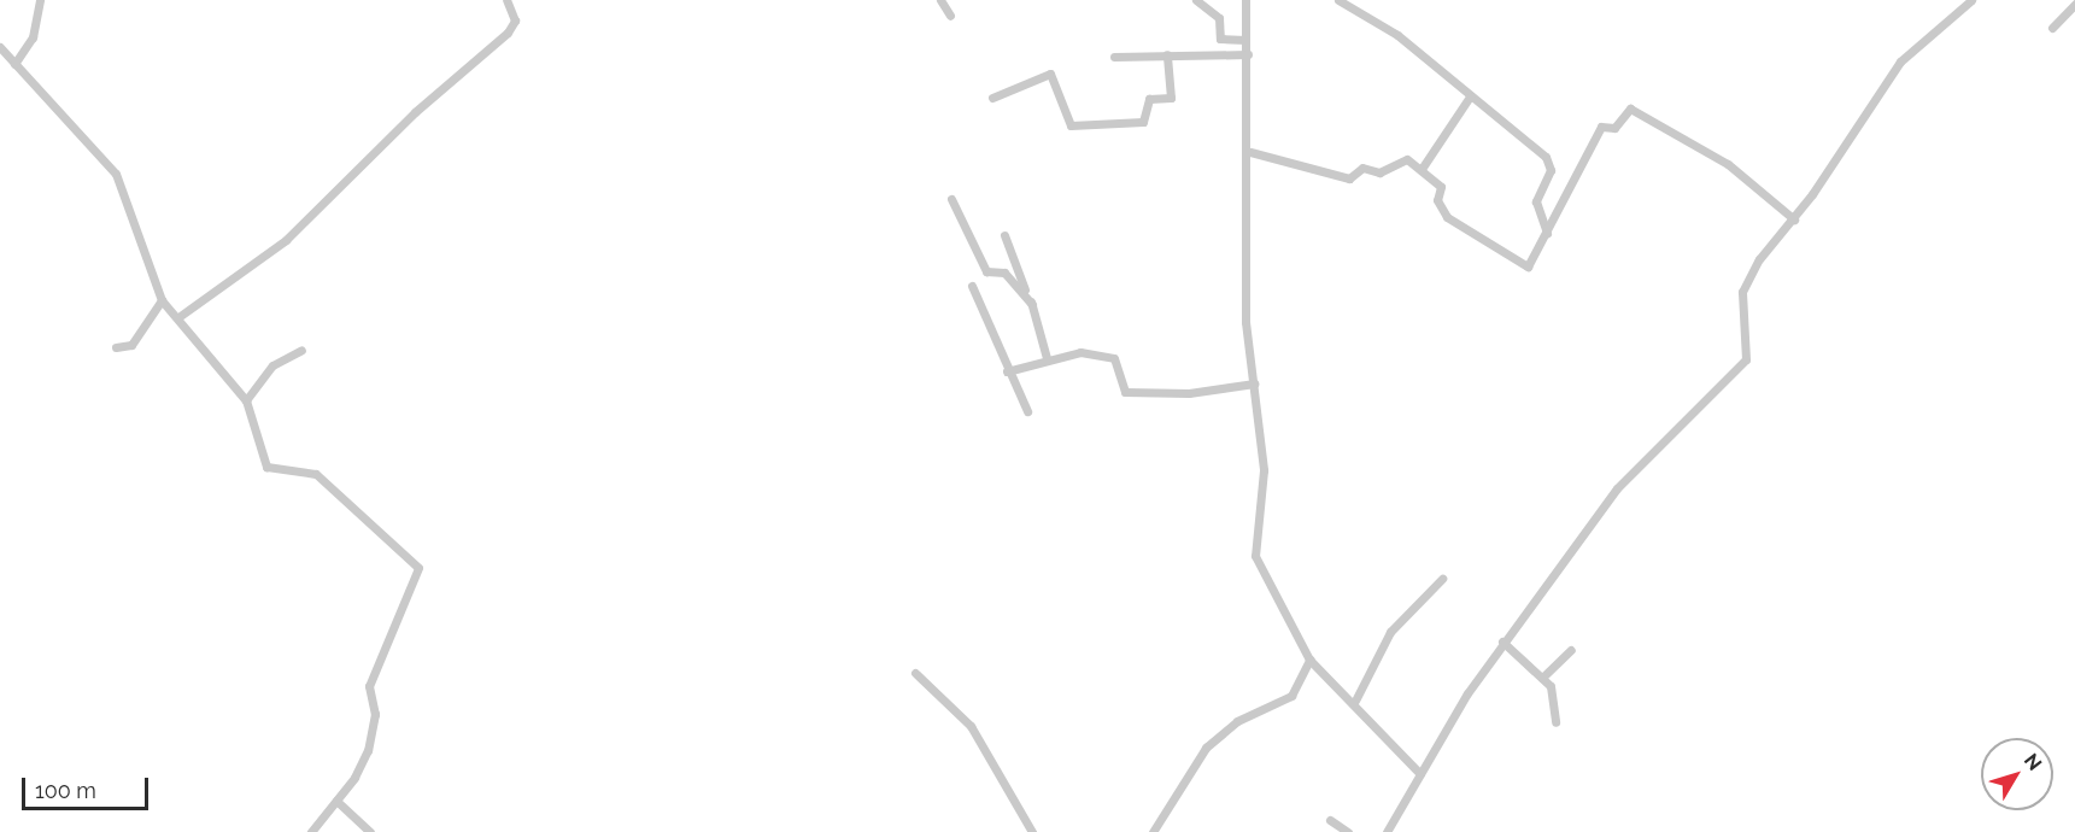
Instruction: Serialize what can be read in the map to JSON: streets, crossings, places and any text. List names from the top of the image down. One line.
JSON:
{"scale_bar":"100 m","north":"top right"}
